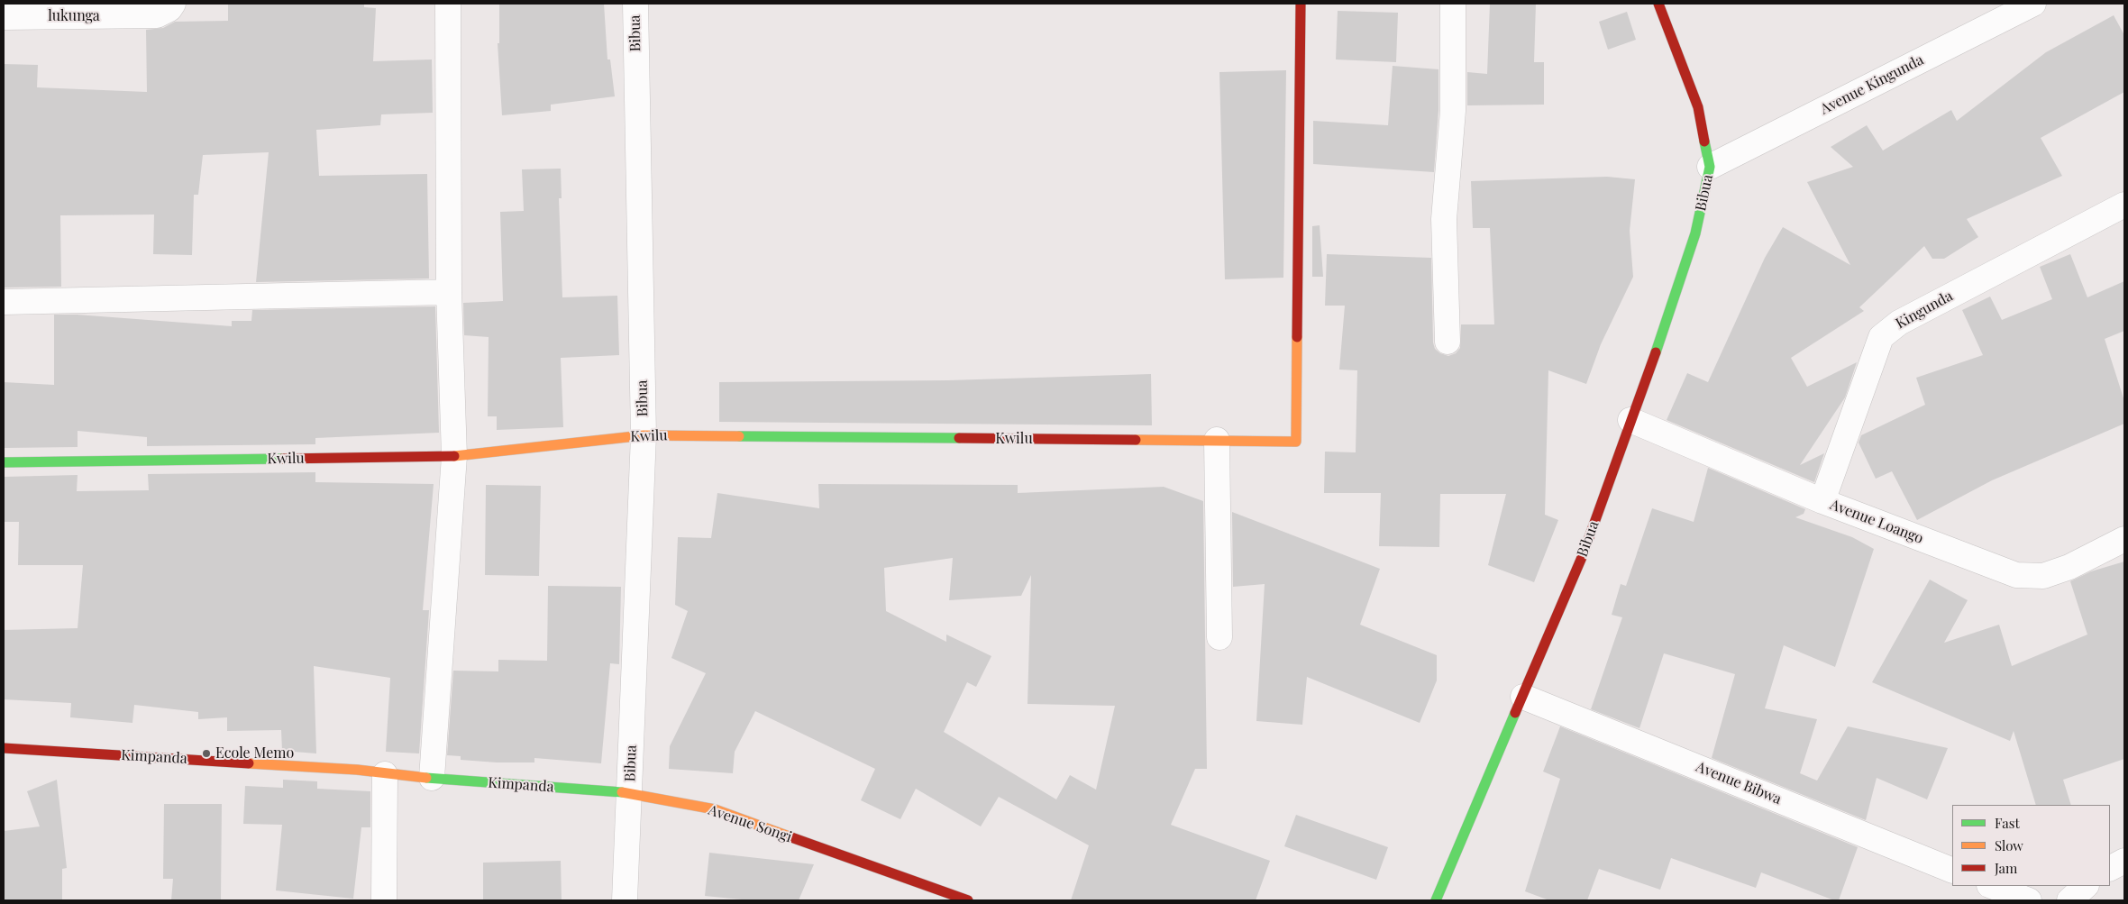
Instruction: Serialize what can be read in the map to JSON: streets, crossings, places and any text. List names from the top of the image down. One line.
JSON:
{"streets":{"street":["lukunga","Bibua","Avenue Kingunda","Kingunda","Kwilu","Avenue Loango","Kimpanda","Avenue Bibwa","Avenue Songi"]},"crossings":[["Bibua","Avenue Kingunda"],["Bibua","Kwilu"],["Bibua","Avenue Loango"],["Bibua","Kimpanda"],["Bibua","Avenue Bibwa"],["Bibua","Avenue Songi"],["Kingunda","Avenue Loango"],["Kimpanda","Avenue Songi"]],"places":["Ecole Memo"],"legend":["Fast","Slow","Jam"]}
